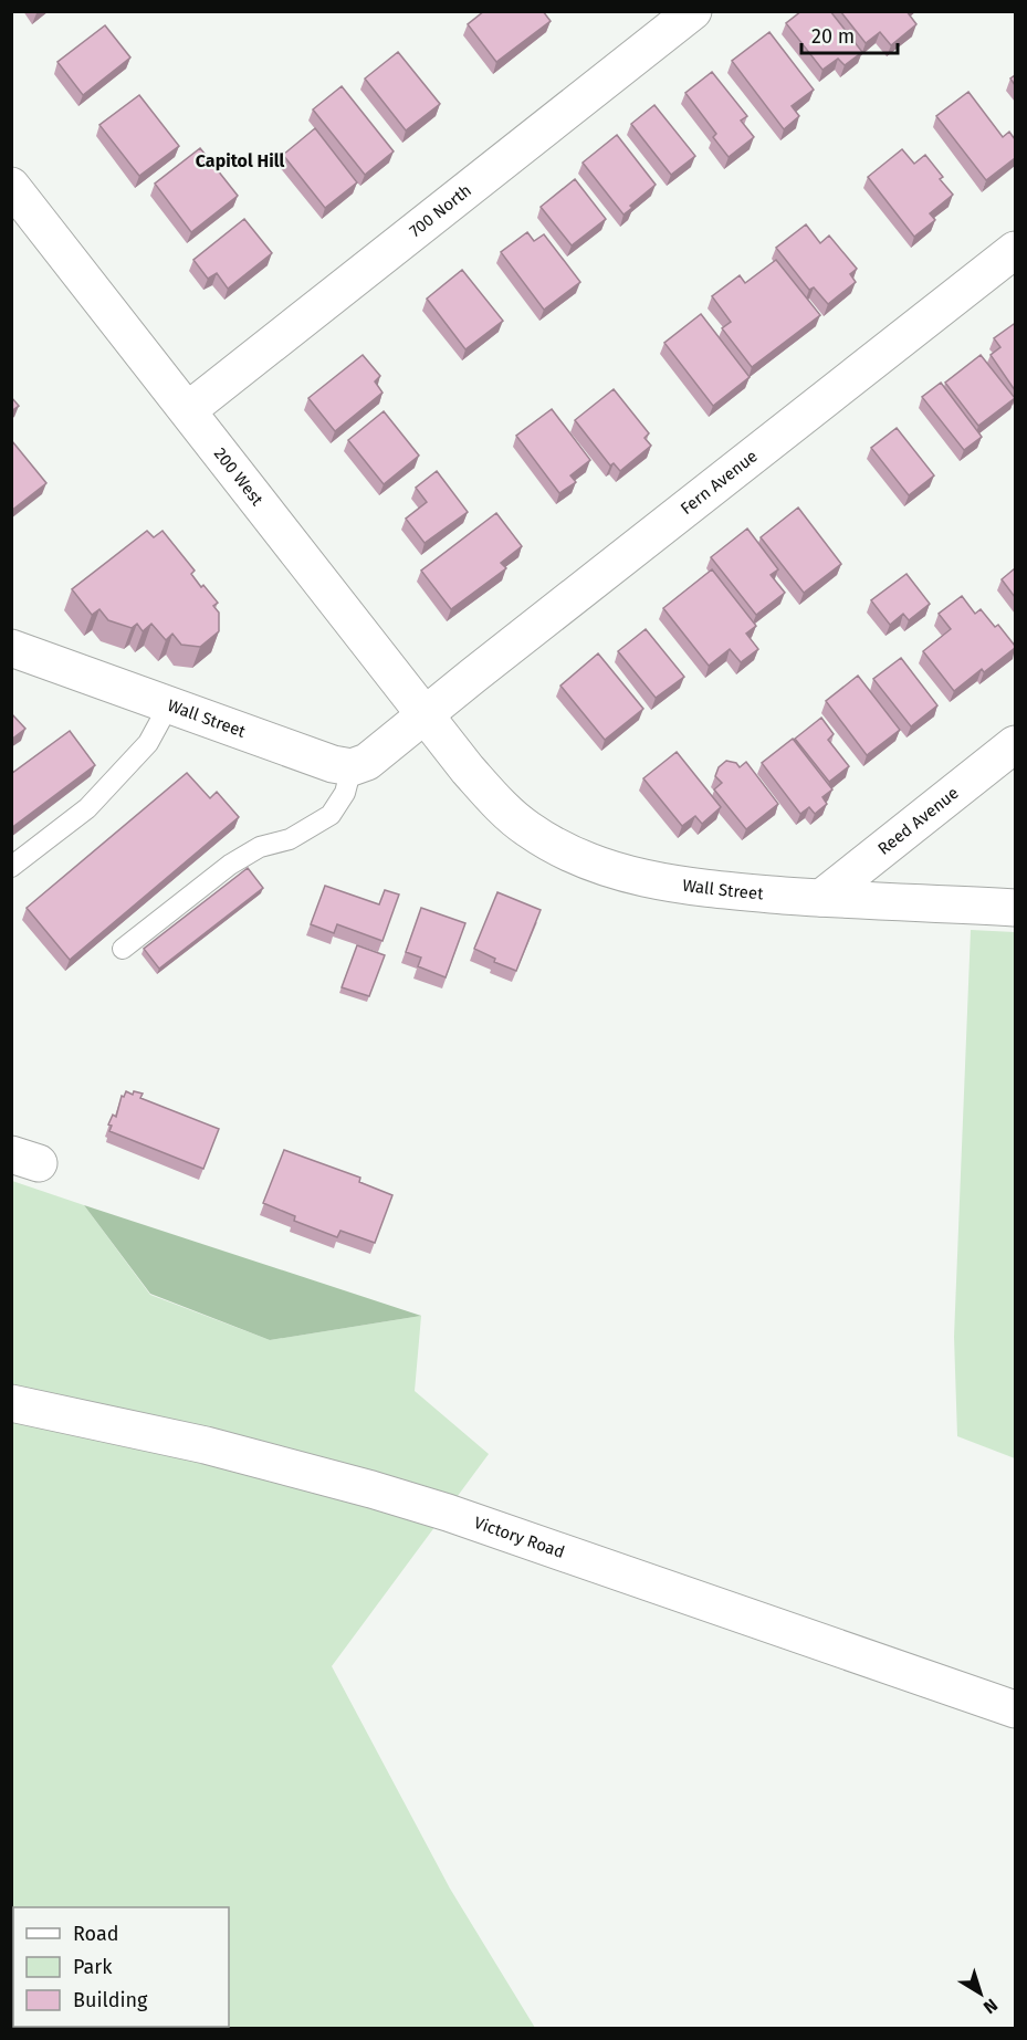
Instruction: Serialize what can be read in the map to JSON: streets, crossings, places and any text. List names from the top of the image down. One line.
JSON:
{"streets":{"street":["700 North","200 West","Fern Avenue","Wall Street","Reed Avenue","Victory Road"]},"crossings":[["700 North","200 West"],["200 West","Fern Avenue"],["200 West","Wall Street"],["Wall Street","Reed Avenue"]],"districts":["Capitol Hill"],"legend":["Road","Park","Building"],"scale_bar":"20 m","north":"bottom right"}
